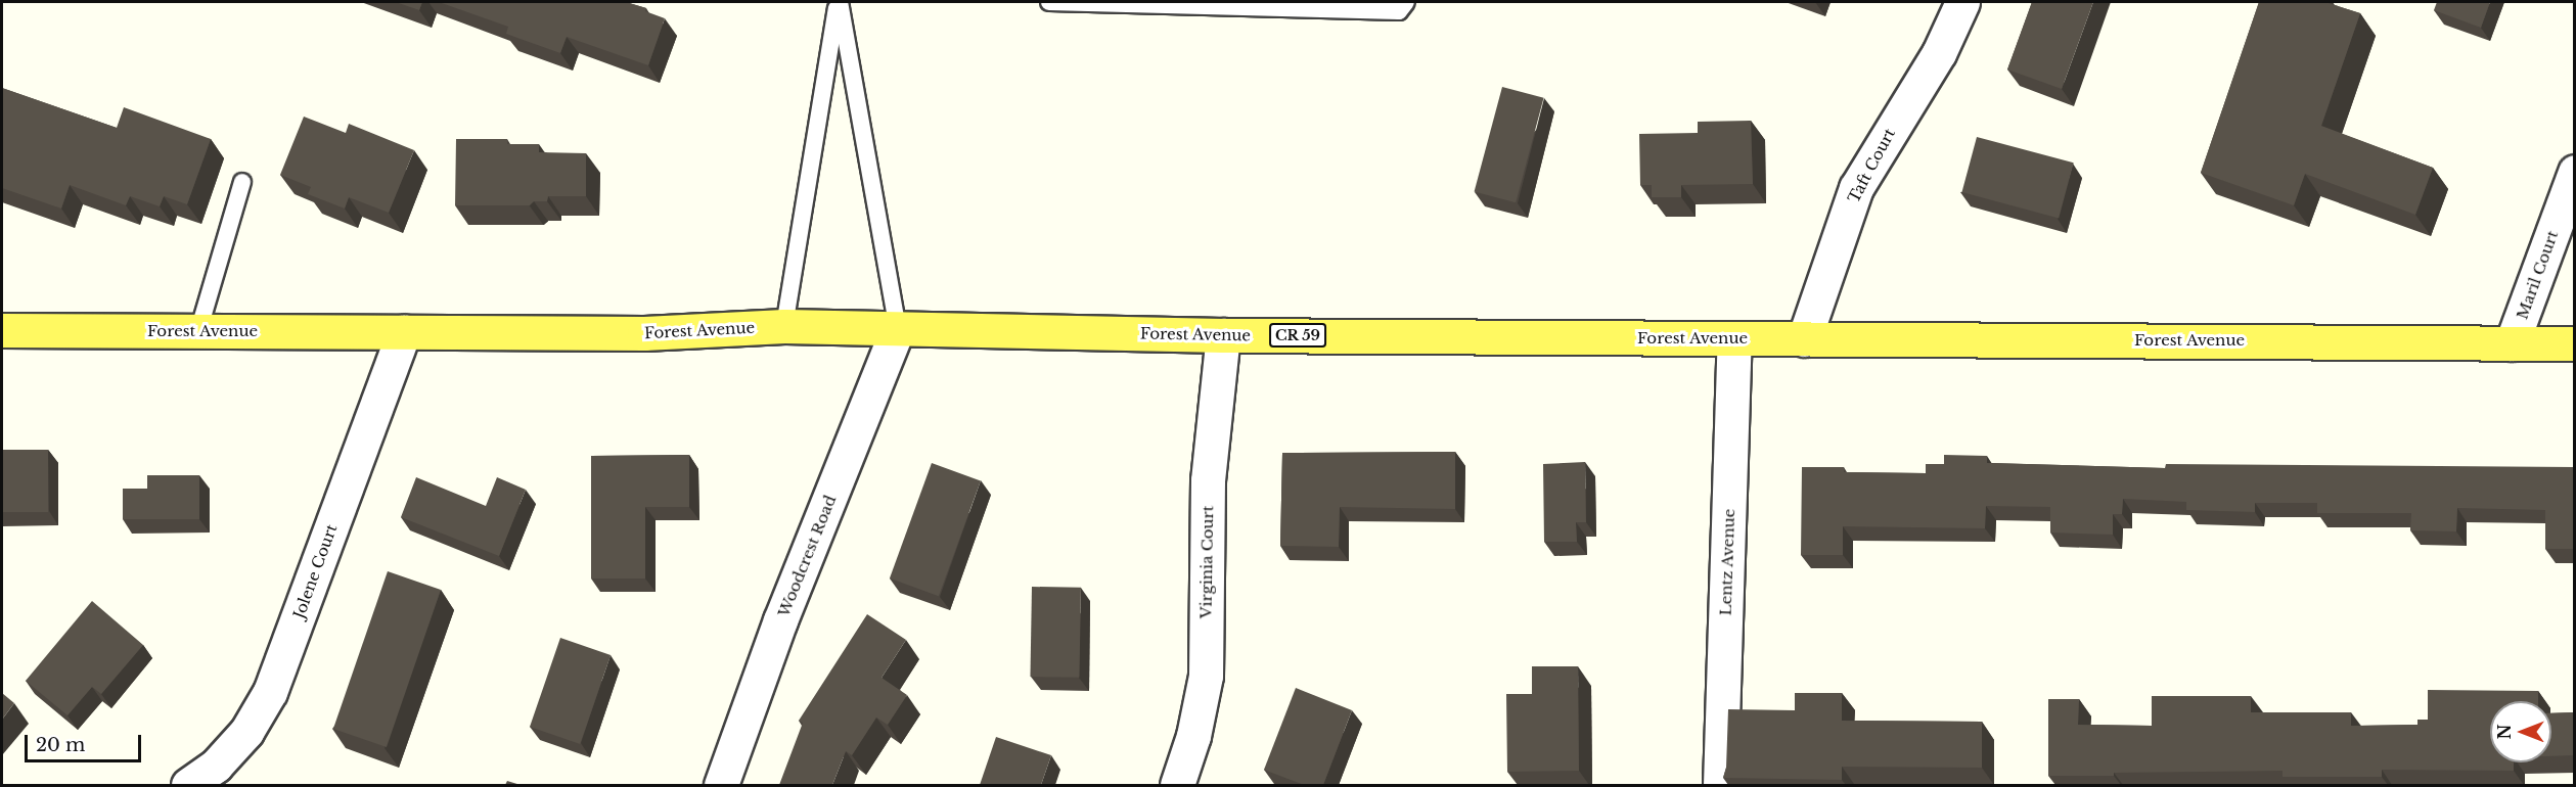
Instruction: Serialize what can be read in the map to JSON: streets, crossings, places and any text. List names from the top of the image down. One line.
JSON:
{"streets":{"main road":["Forest Avenue","CR 59"],"street":["Taft Court","Maril Court","Woodcrest Road","Virginia Court","Lentz Avenue","Jolene Court"]},"crossings":[["Taft Court","Forest Avenue"],["Maril Court","Forest Avenue"],["Forest Avenue","Woodcrest Road"],["Forest Avenue","Virginia Court"],["Forest Avenue","Lentz Avenue"],["Forest Avenue","Jolene Court"]],"scale_bar":"20 m","north":"left"}
